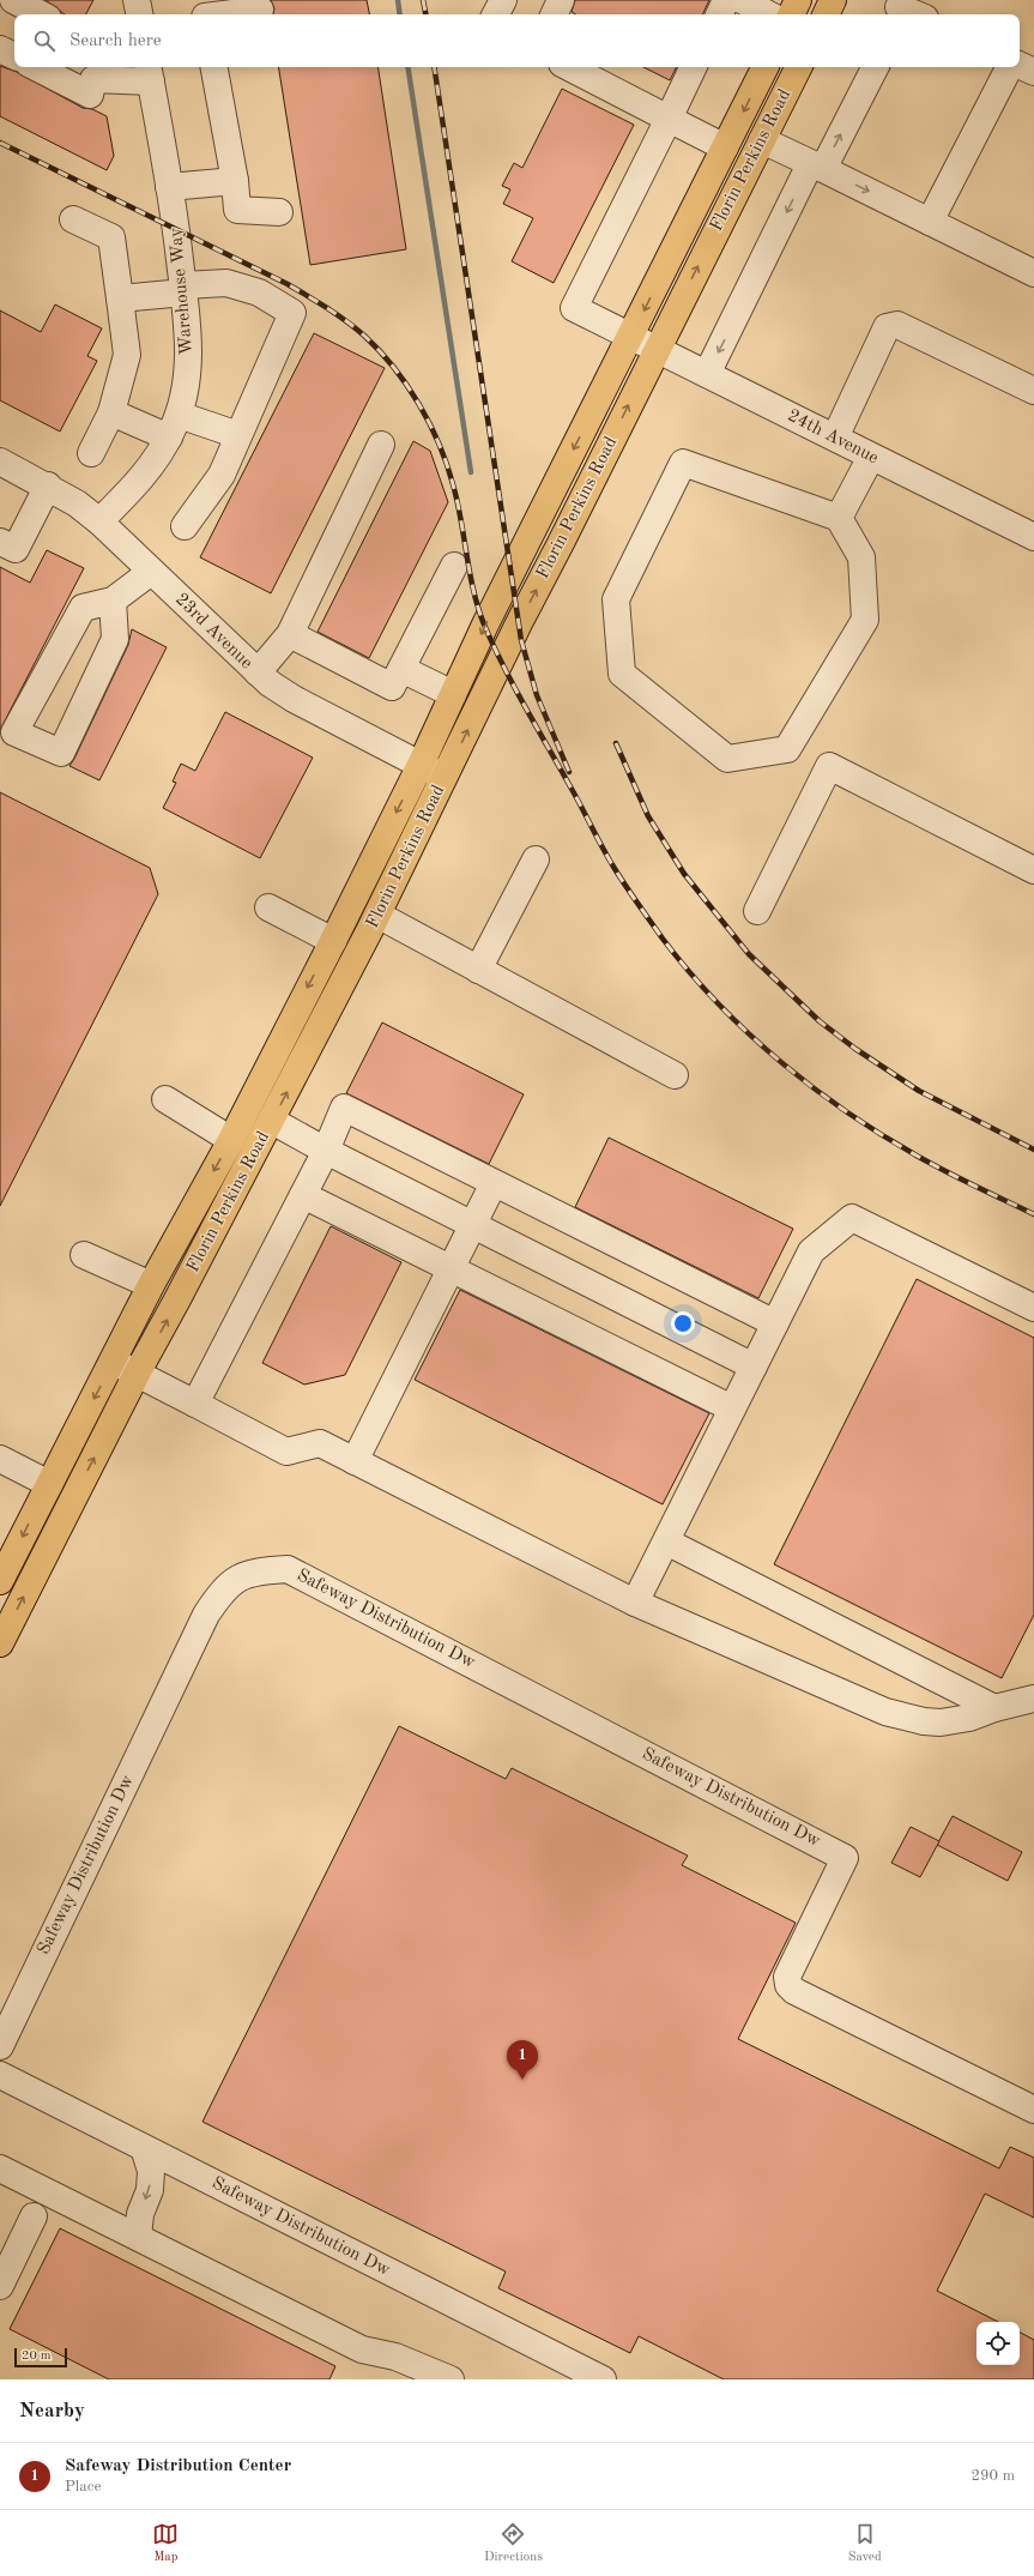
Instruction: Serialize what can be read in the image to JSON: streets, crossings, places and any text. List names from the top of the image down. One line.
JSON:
{"streets":{"main road":["Florin Perkins Road"],"street":["Warehouse Way","24th Avenue","23rd Avenue","Safeway Distribution Dw"]},"crossings":[["Florin Perkins Road","24th Avenue"],["Florin Perkins Road","23rd Avenue"],["Warehouse Way","23rd Avenue"]],"scale_bar":"20 m","page":{"search":"Search here","pins":"1","scale":"20 m","heading":"Nearby","list":[{"mark":"1","name":"Safeway Distribution Center","note":"Place","value":"290 m"}],"nav":["Map","Directions","Saved"]}}
